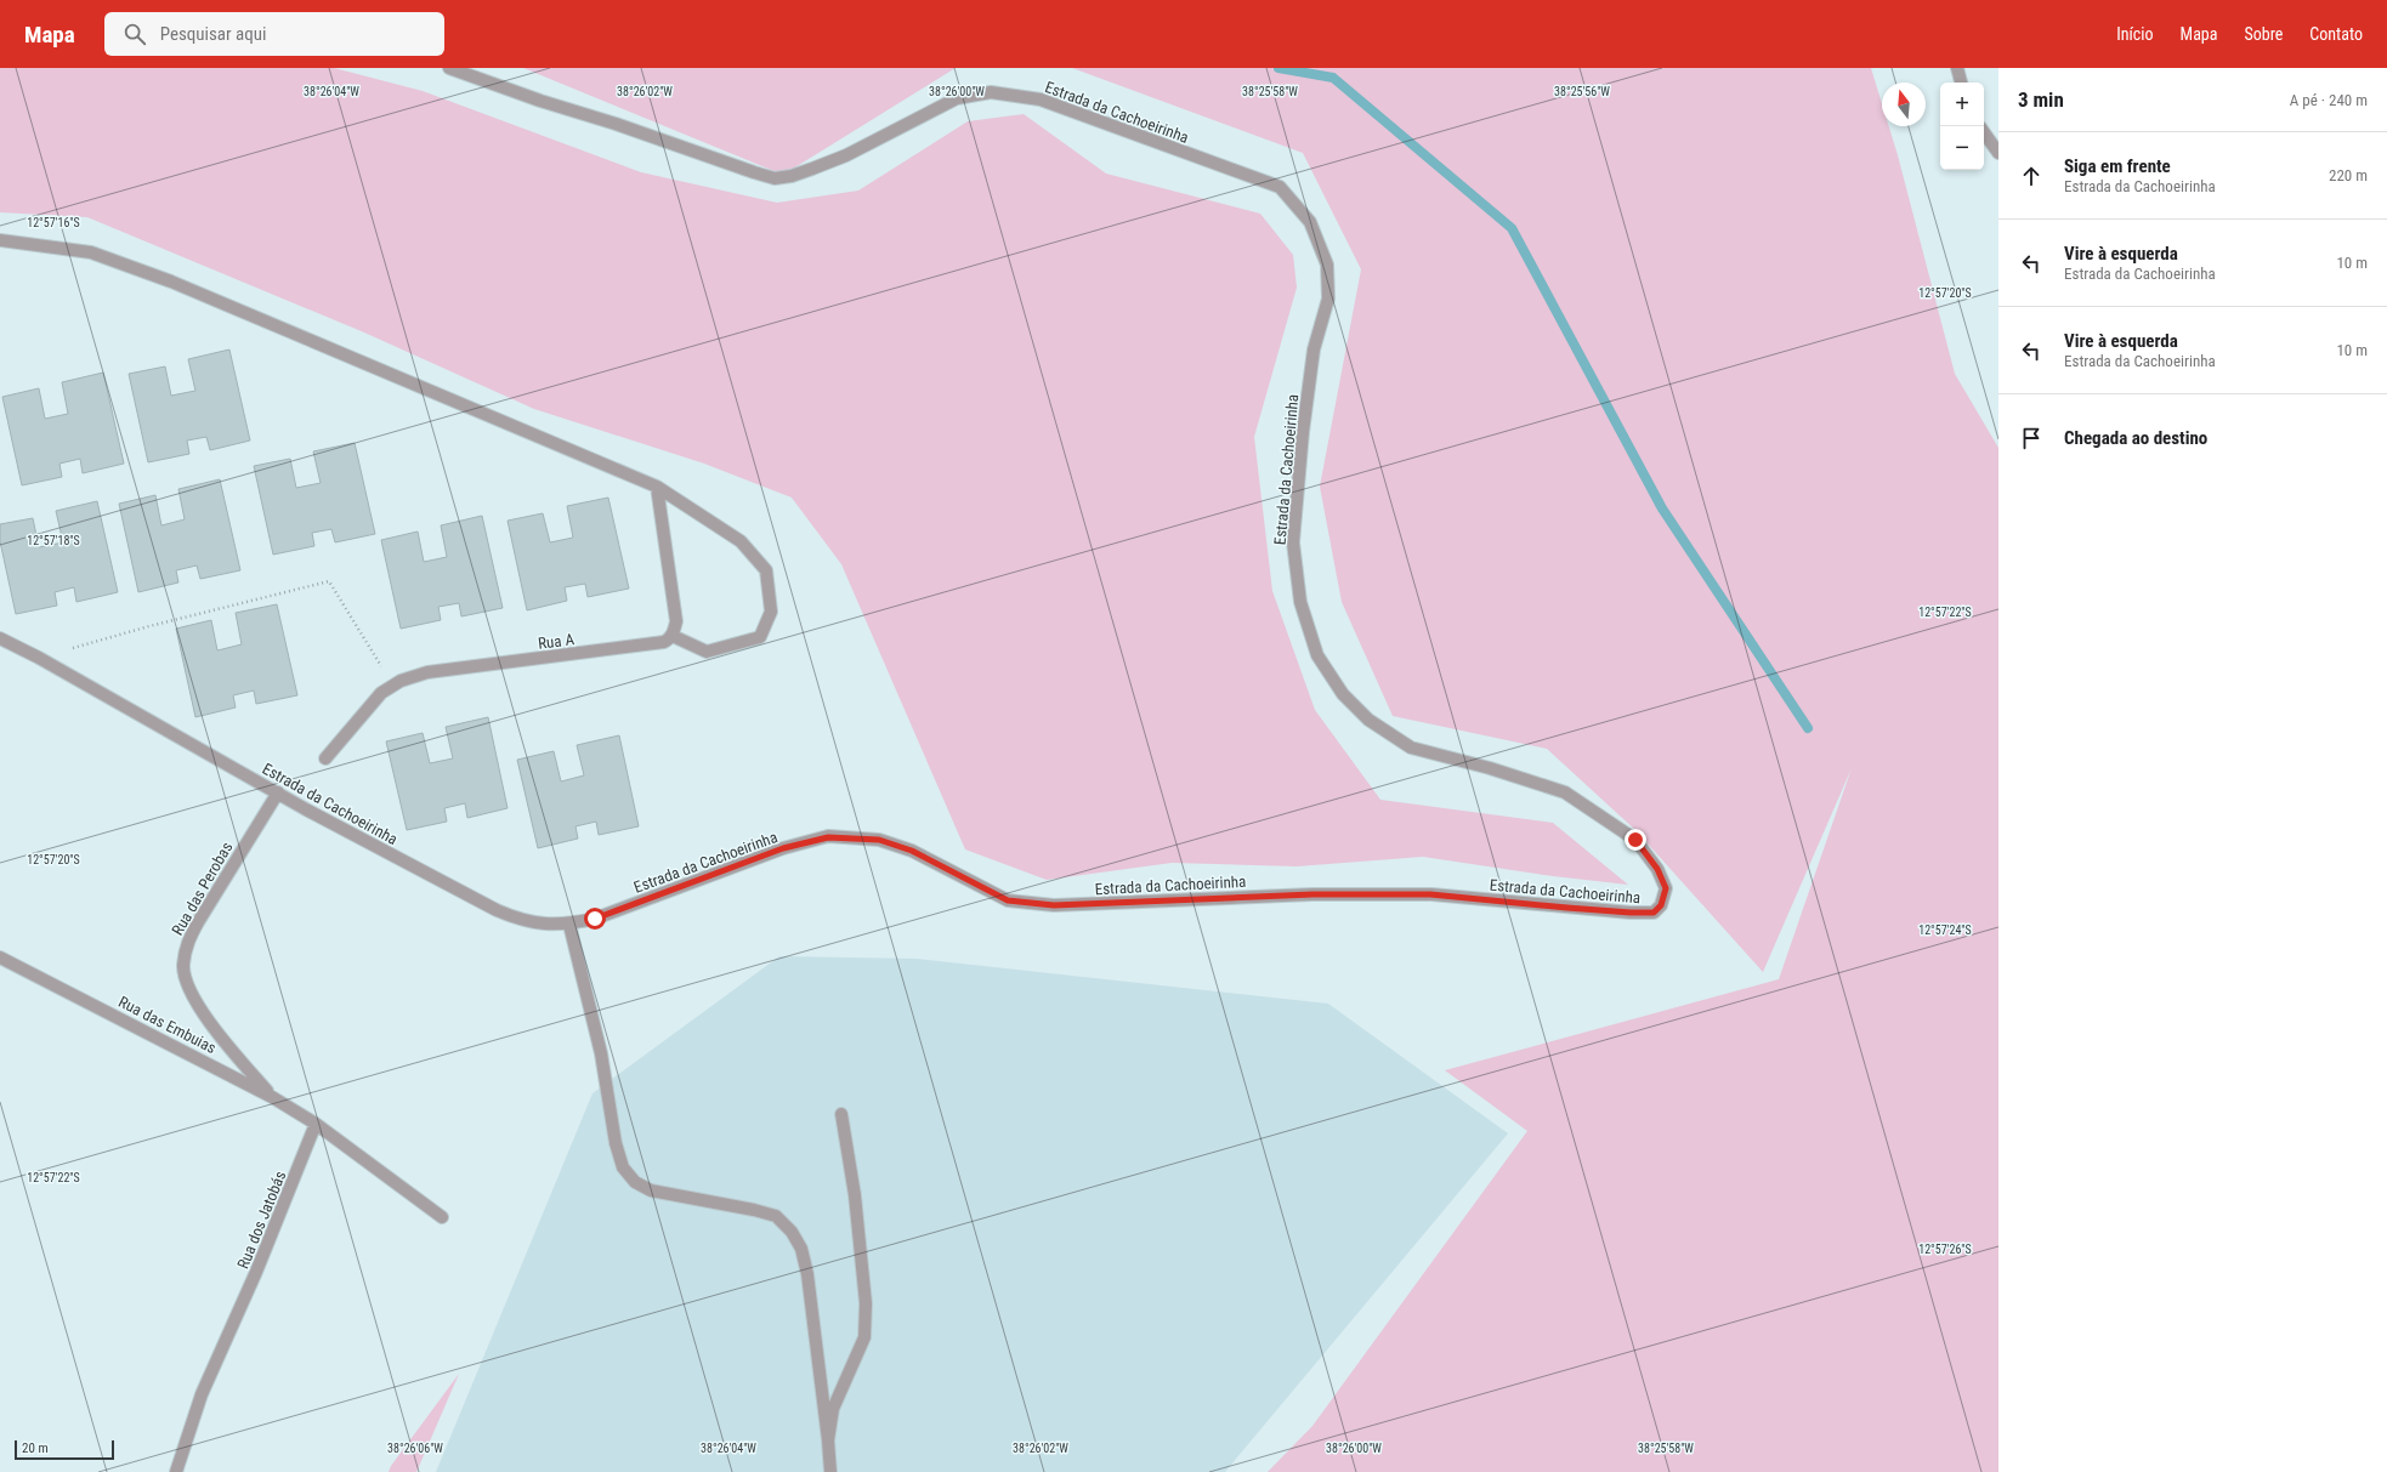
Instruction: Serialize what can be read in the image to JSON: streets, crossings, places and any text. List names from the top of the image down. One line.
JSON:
{"streets":{"street":["Estrada da Cachoeirinha","Rua A","Rua das Perobas","Rua das Embuias","Rua dos Jatobás"]},"crossings":[["Estrada da Cachoeirinha","Rua das Perobas"],["Rua das Perobas","Rua das Embuias"],["Rua das Embuias","Rua dos Jatobás"]],"scale_bar":"20 m","north":"top","page":{"header":"Mapa","search":"Pesquisar aqui","nav":["Início","Mapa","Sobre","Contato"],"heading":["3 min","A pé · 240 m"],"map_buttons":["+","−"],"list":[["Siga em frente","Estrada da Cachoeirinha","220 m"],["Vire à esquerda","Estrada da Cachoeirinha","10 m"],["Vire à esquerda","Estrada da Cachoeirinha","10 m"],"Chegada ao destino"],"scale":"20 m"},"coordinates":["38°26'04\"W","38°26'02\"W","38°26'00\"W","38°25'58\"W","38°25'56\"W","12°57'16\"S","12°57'20\"S","12°57'18\"S","12°57'22\"S","12°57'24\"S","12°57'26\"S","38°26'06\"W"]}
